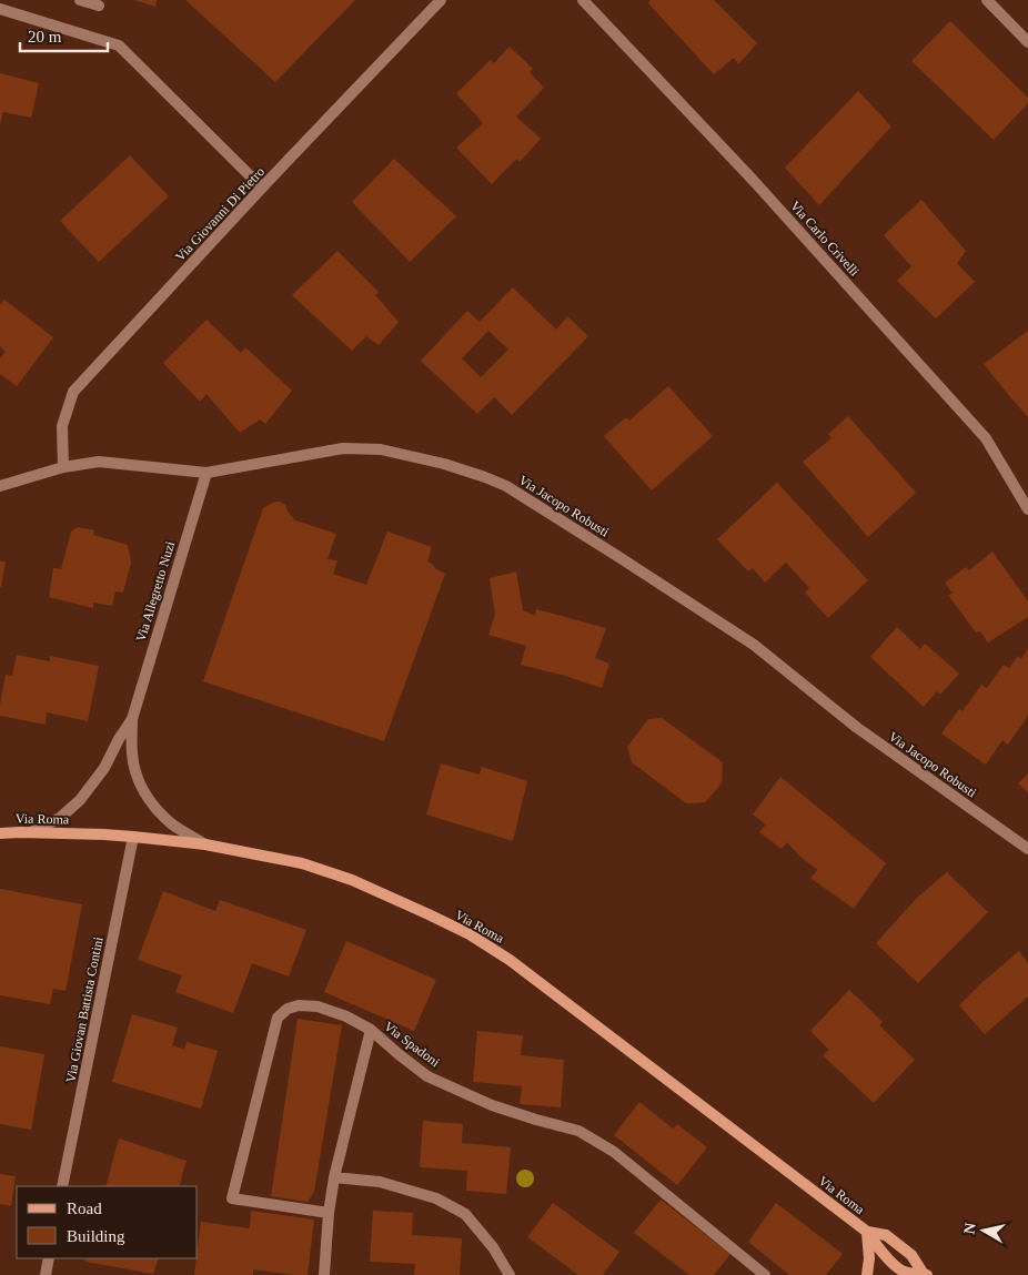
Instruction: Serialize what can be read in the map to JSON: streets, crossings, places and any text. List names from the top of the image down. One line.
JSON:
{"streets":{"main road":["Via Roma"],"street":["Via Giovanni Di Pietro","Via Carlo Crivelli","Via Jacopo Robusti","Via Allegretto Nuzi","Via Giovan Battista Contini","Via Spadoni"]},"crossings":[["Via Giovanni Di Pietro","Via Jacopo Robusti"],["Via Jacopo Robusti","Via Allegretto Nuzi"],["Via Allegretto Nuzi","Via Roma"],["Via Roma","Via Giovan Battista Contini"]],"legend":["Road","Building"],"scale_bar":"20 m","north":"left"}
